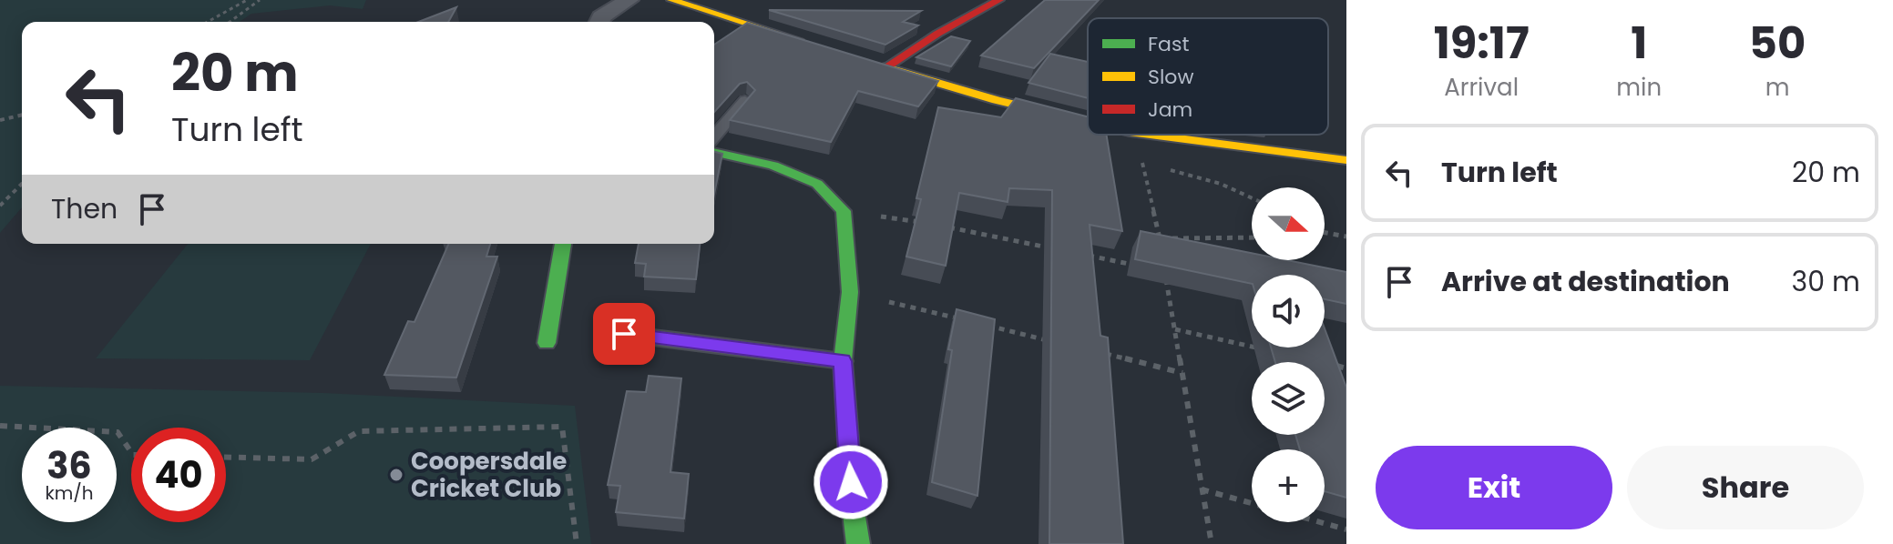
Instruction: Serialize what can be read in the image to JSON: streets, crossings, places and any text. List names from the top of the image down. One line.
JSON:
{"places":["Coopersdale Cricket Club"],"legend":["Fast","Slow","Jam"],"north":"right","page":{"eta":["19:17","Arrival","1","min","50","m"],"turn":["20 m","Turn left"],"list":[{"name":"Turn left","value":"20 m"},{"name":"Arrive at destination","value":"30 m"}],"then":"Then","map_buttons":"+","speed":"36 km/h","limit":"40","buttons":["Exit","Share"]}}
